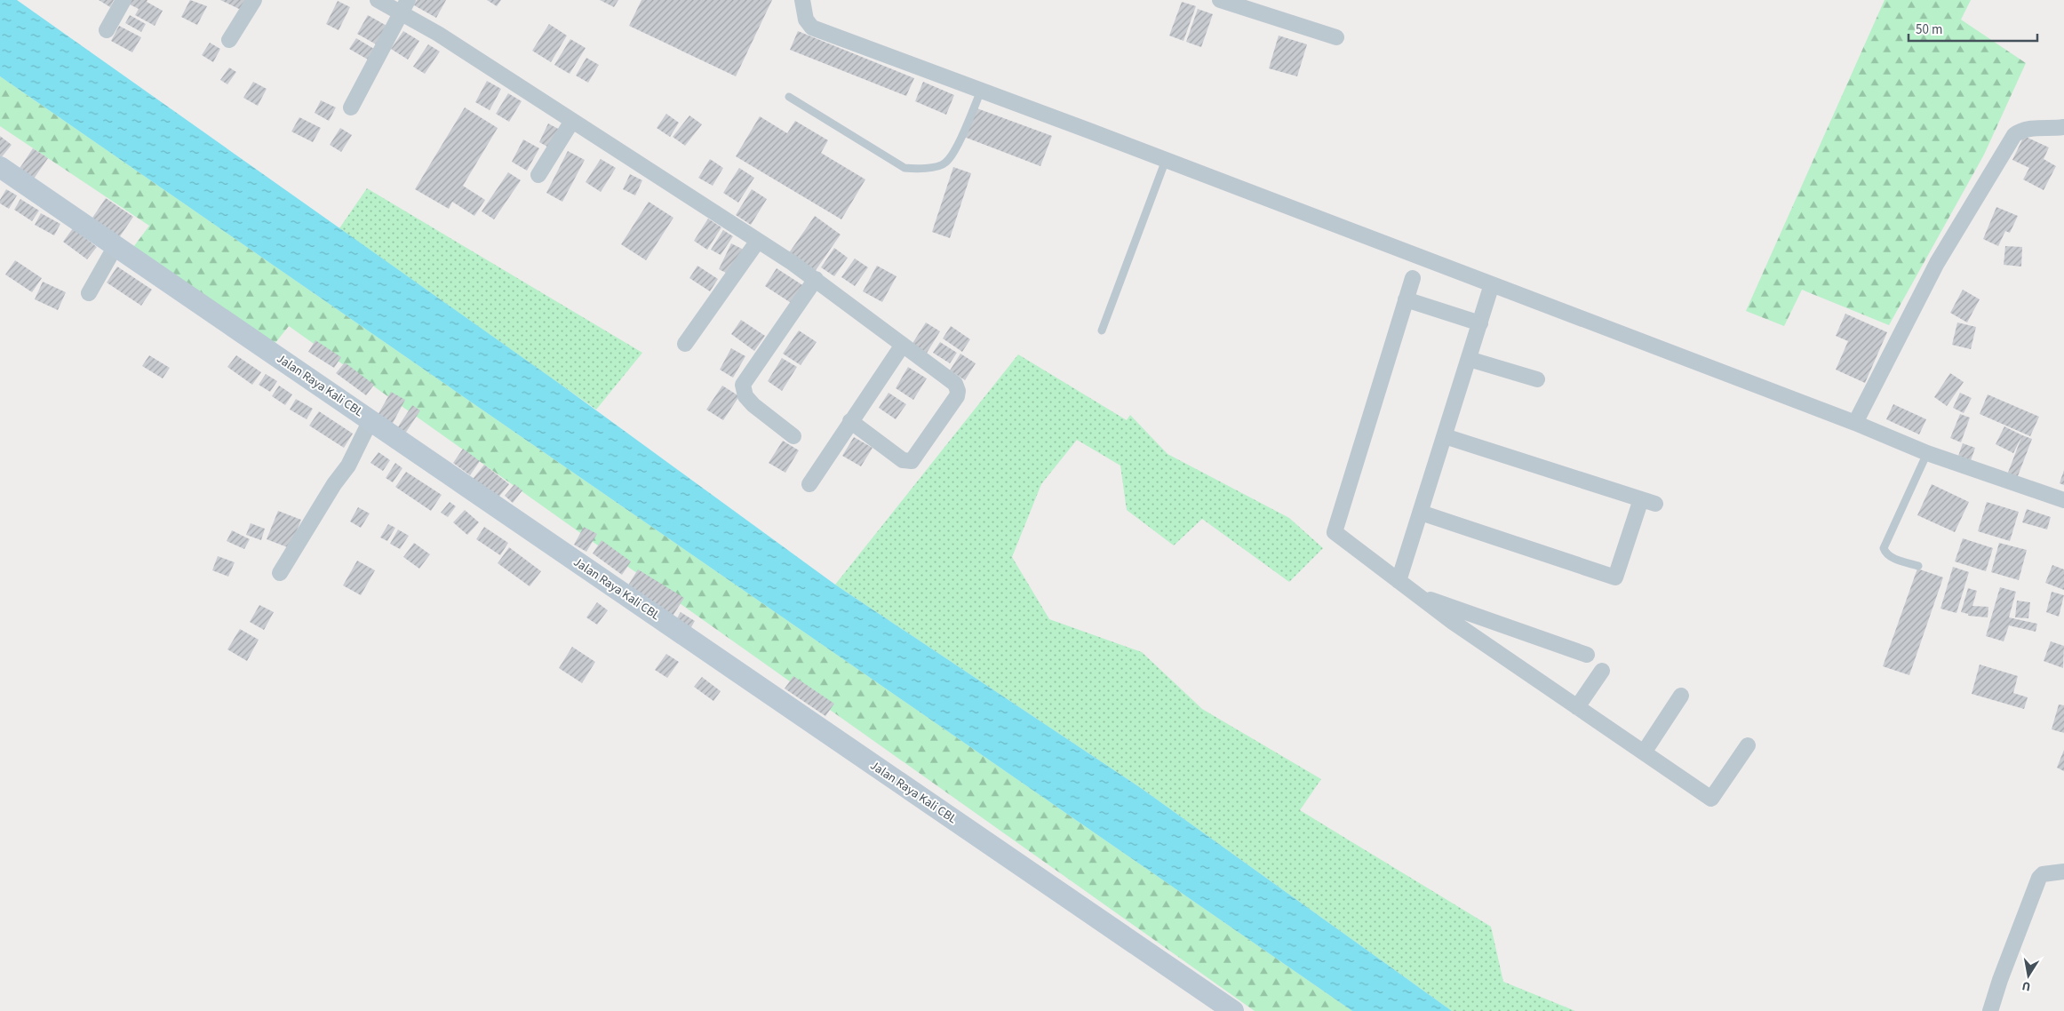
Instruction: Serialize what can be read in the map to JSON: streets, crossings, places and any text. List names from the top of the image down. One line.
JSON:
{"streets":{"main road":["Jalan Raya Kali CBL"]},"scale_bar":"50 m","north":"bottom"}
